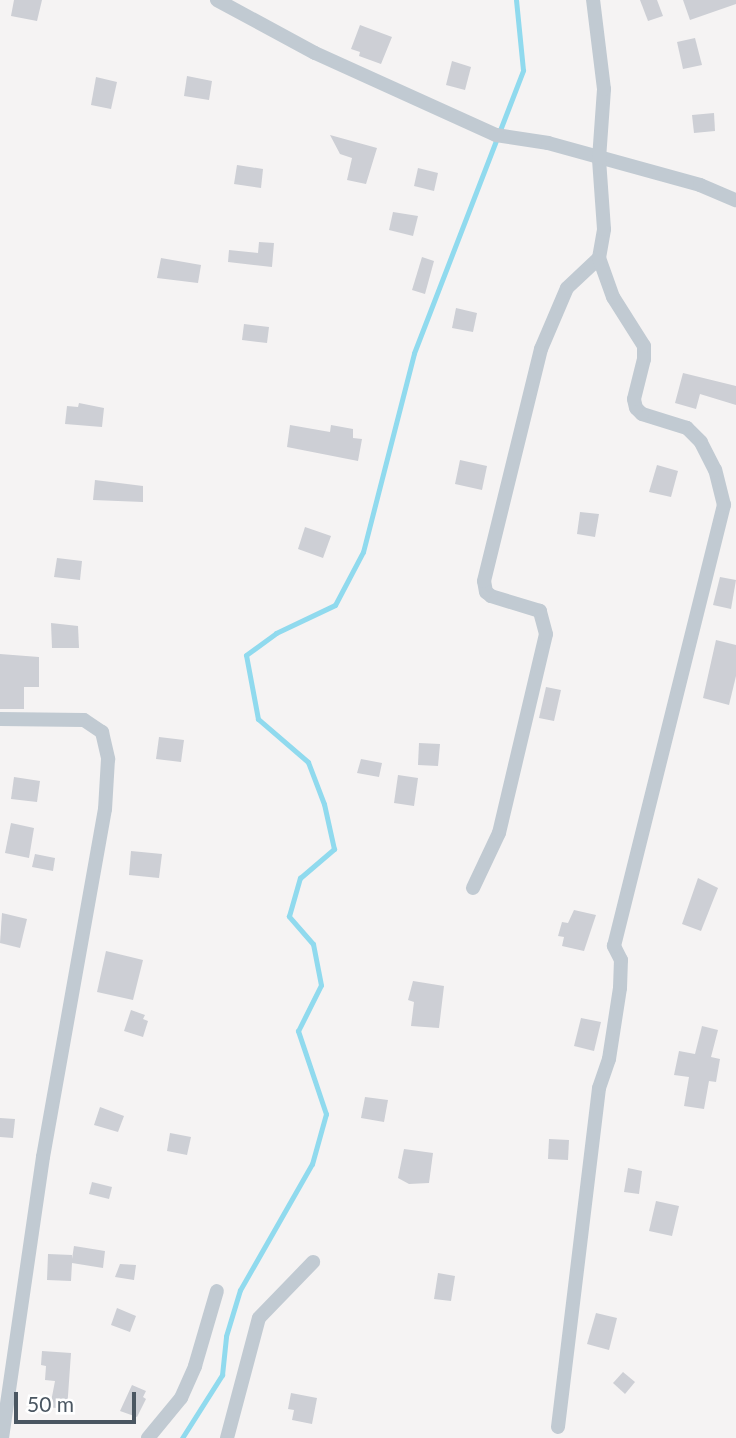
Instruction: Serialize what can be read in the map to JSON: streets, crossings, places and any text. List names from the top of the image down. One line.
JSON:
{"scale_bar":"50 m"}
